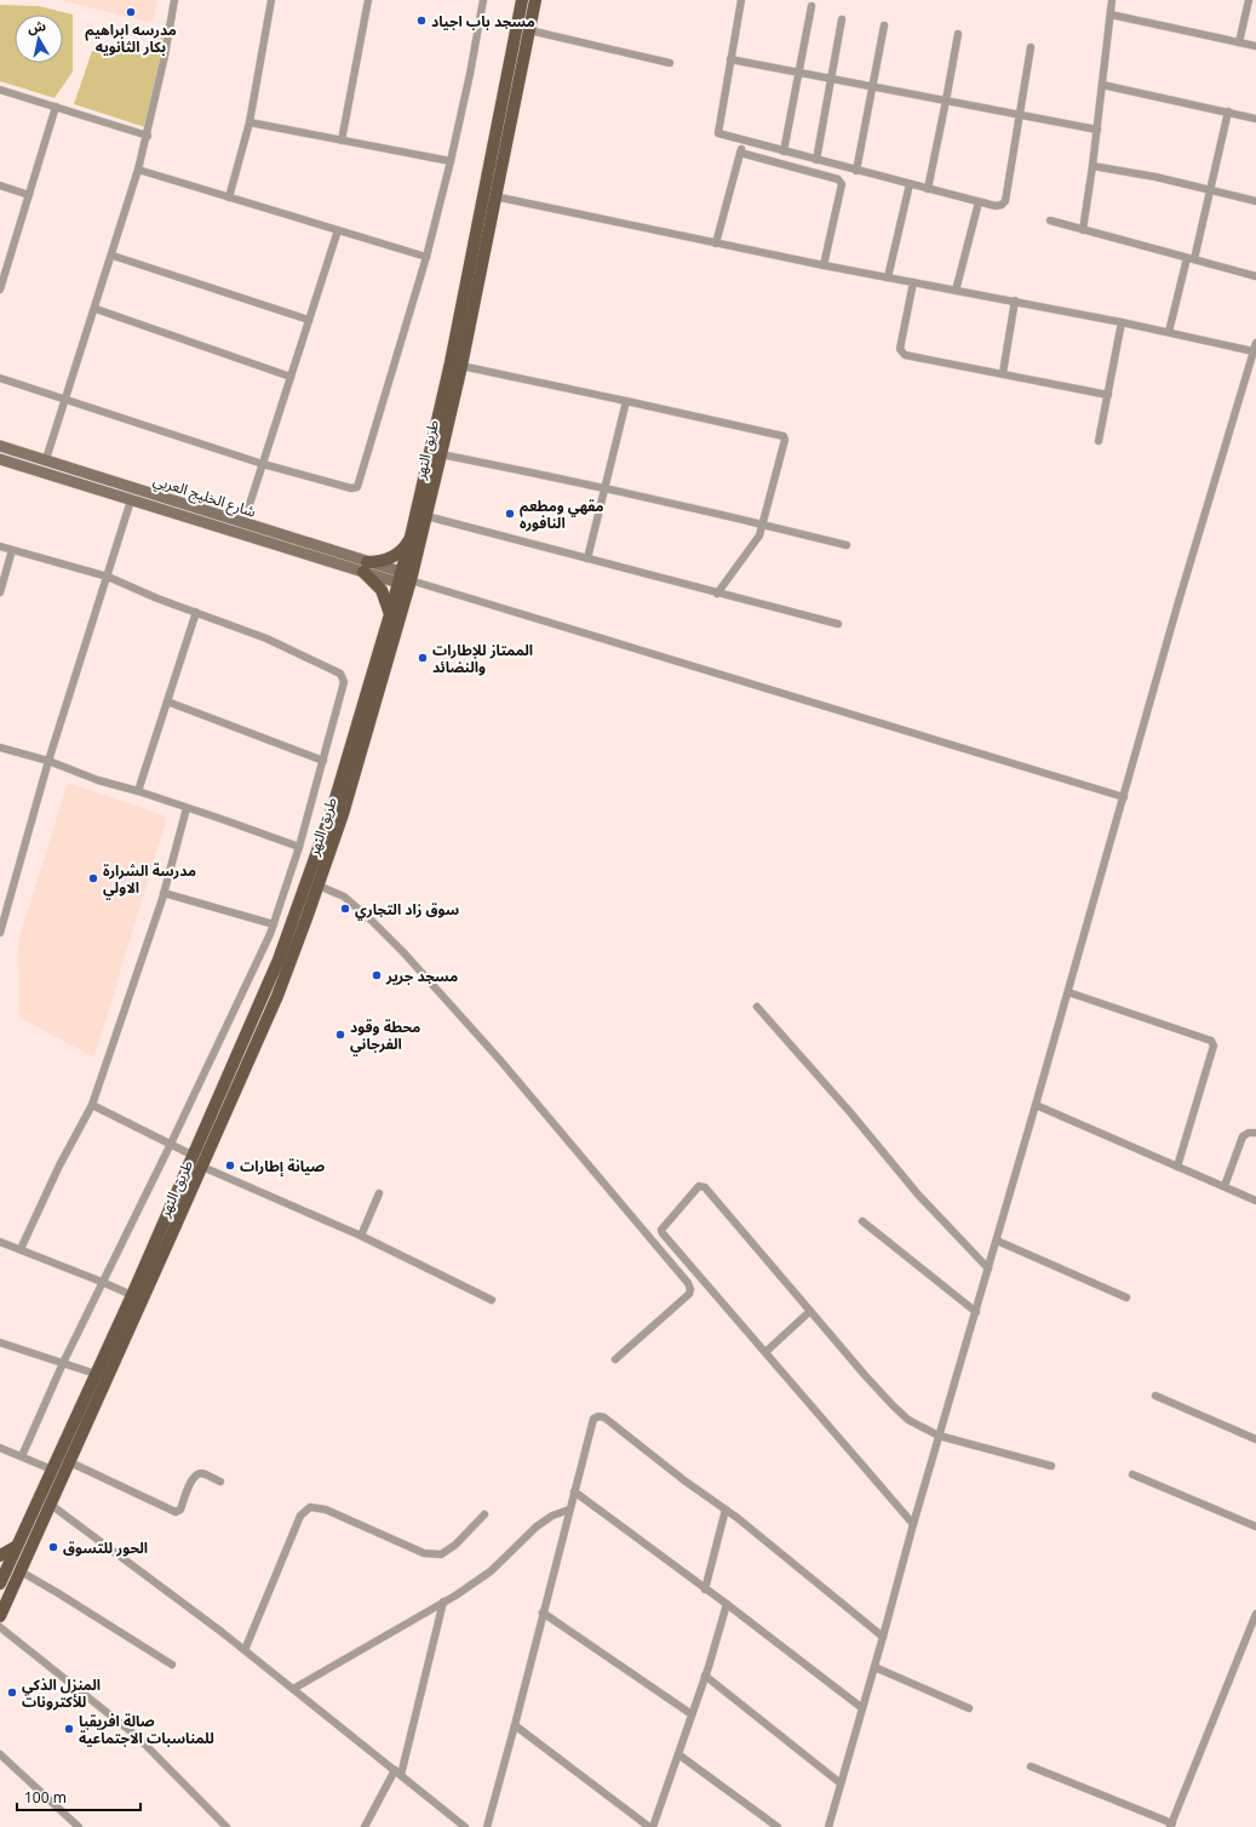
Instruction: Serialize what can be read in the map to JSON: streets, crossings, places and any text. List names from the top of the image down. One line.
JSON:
{"streets":{"main road":["طريق النهر","شارع الخليج العربي"]},"crossings":[["طريق النهر","شارع الخليج العربي"]],"places":["مدرسه ابراهيم بكار الثانويه","مسجد باب اجياد","مقهي ومطعم النافوره","الممتاز للإطارات والنضائد","مدرسة الشرارة الاولي","سوق زاد التجاري","مسجد جرير","محطة وقود الفرجاني","صيانة إطارات","الحور للتسوق","المنزل الذكي للأكترونات","صالة افريقيا للمناسبات الاجتماعية"],"scale_bar":"100 m","north":"top"}
